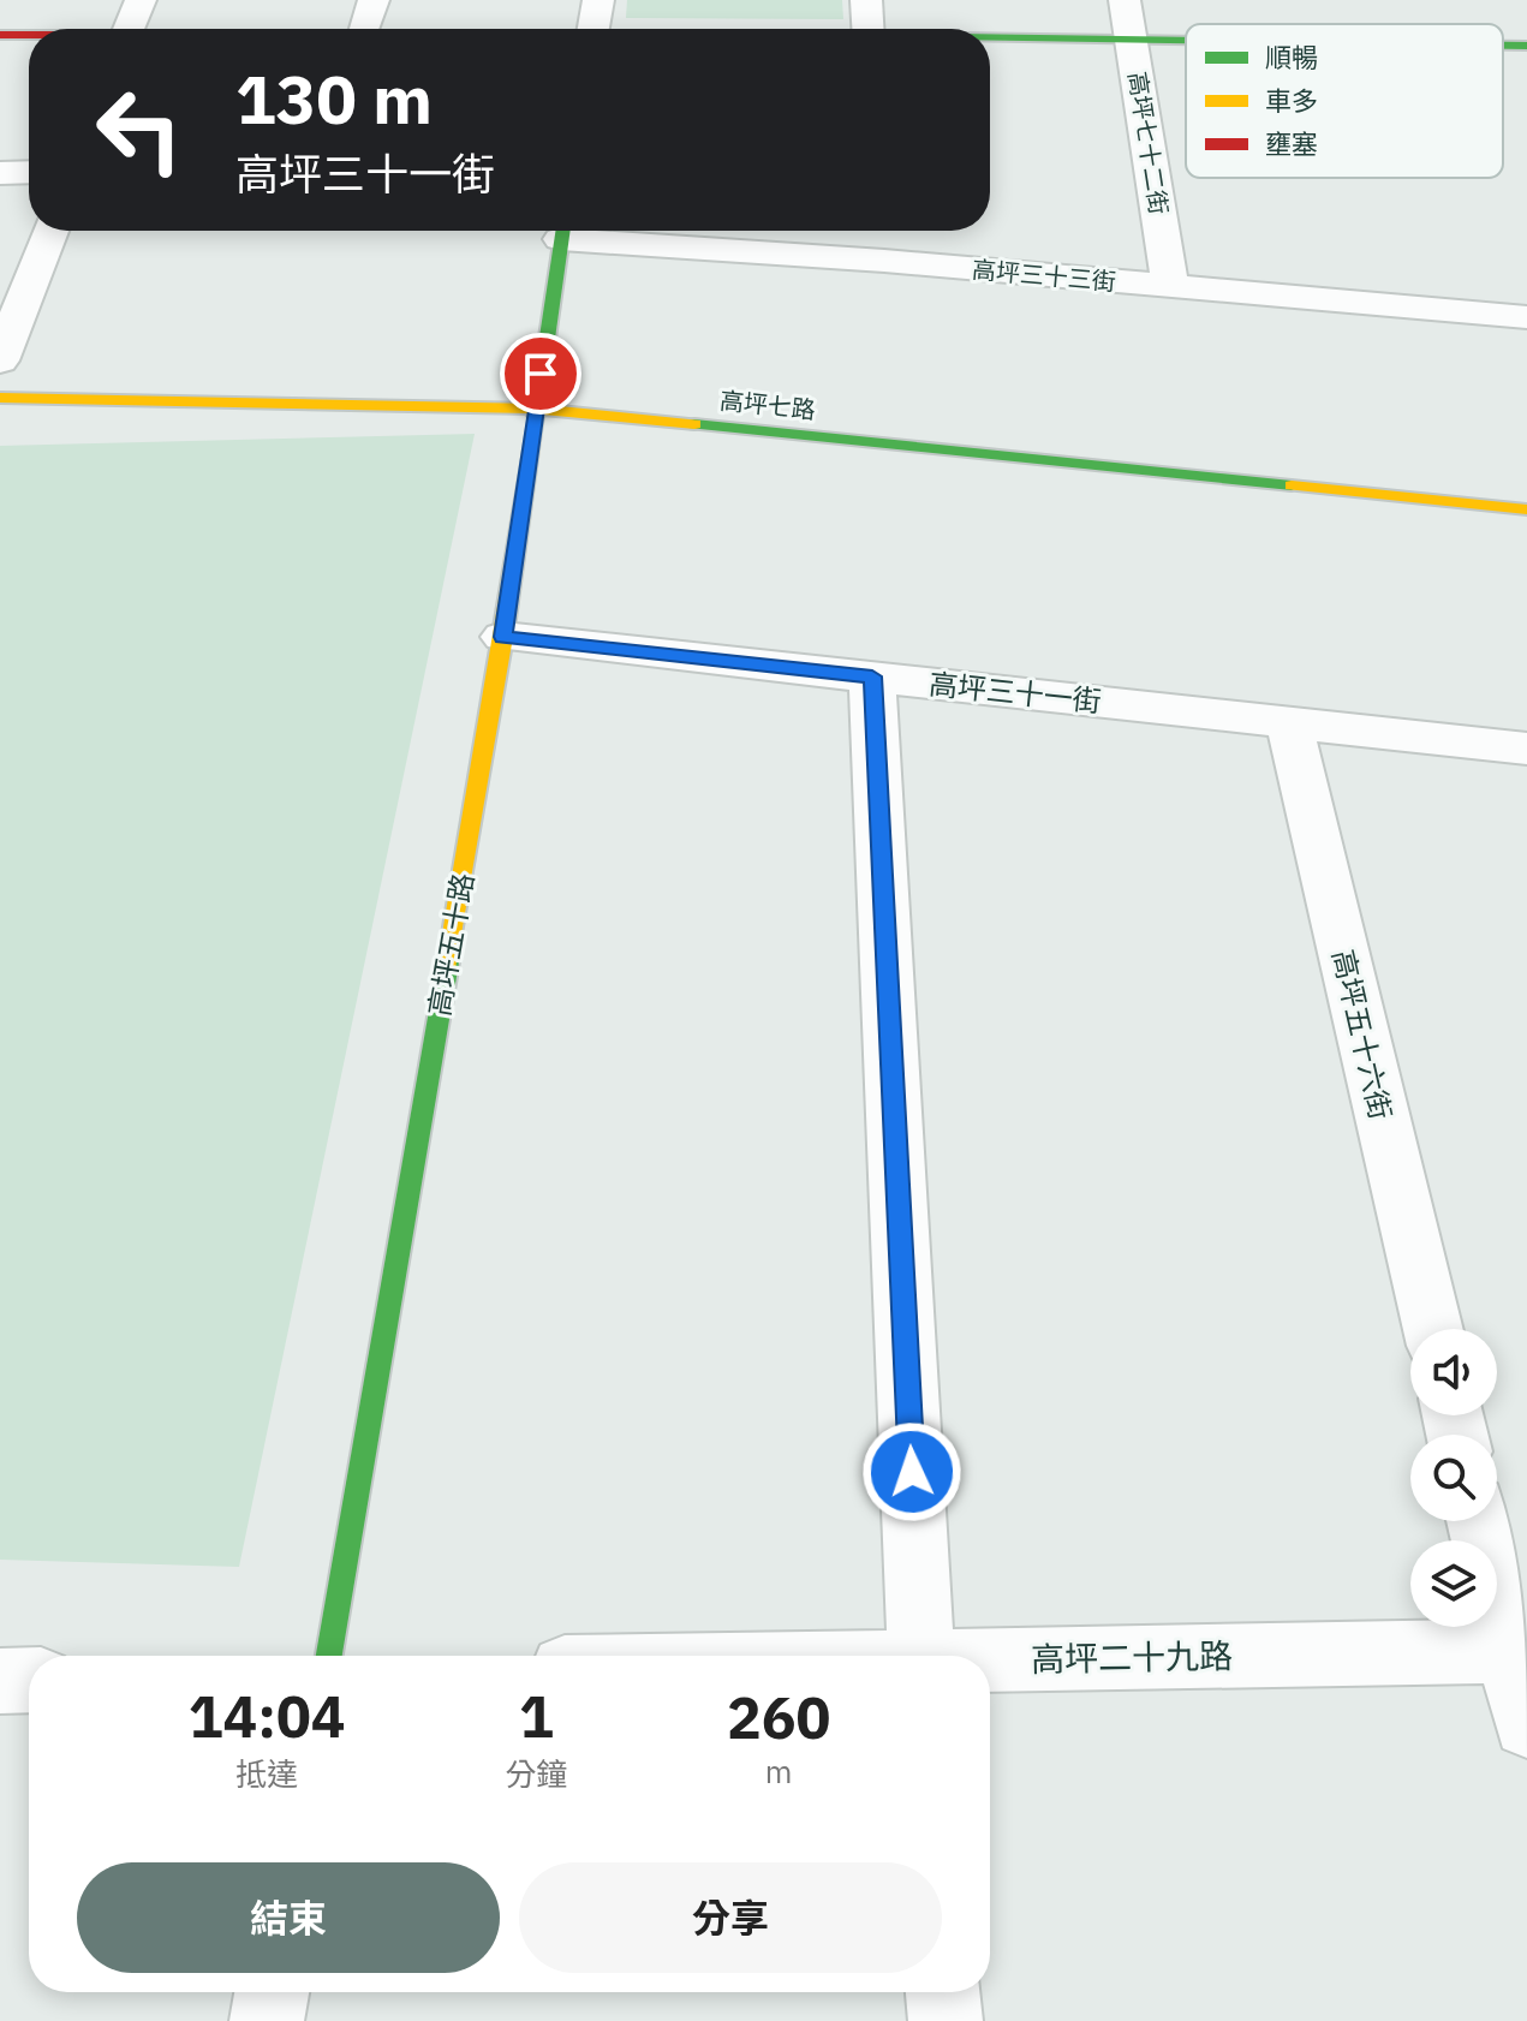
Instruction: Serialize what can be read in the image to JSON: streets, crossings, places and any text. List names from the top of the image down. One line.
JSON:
{"streets":{"street":["高坪七十二街","高坪三十三街","高坪七路","高坪三十一街","高坪五十路","高坪五十六街","高坪二十九路"]},"crossings":[["高坪七十二街","高坪三十三街"],["高坪七路","高坪五十路"],["高坪三十一街","高坪五十路"],["高坪三十一街","高坪五十六街"]],"legend":["順暢","車多","壅塞"],"page":{"turn":["130 m","高坪三十一街"],"eta":["14:04","抵達","1","分鐘","260","m"],"buttons":["結束","分享"]}}
